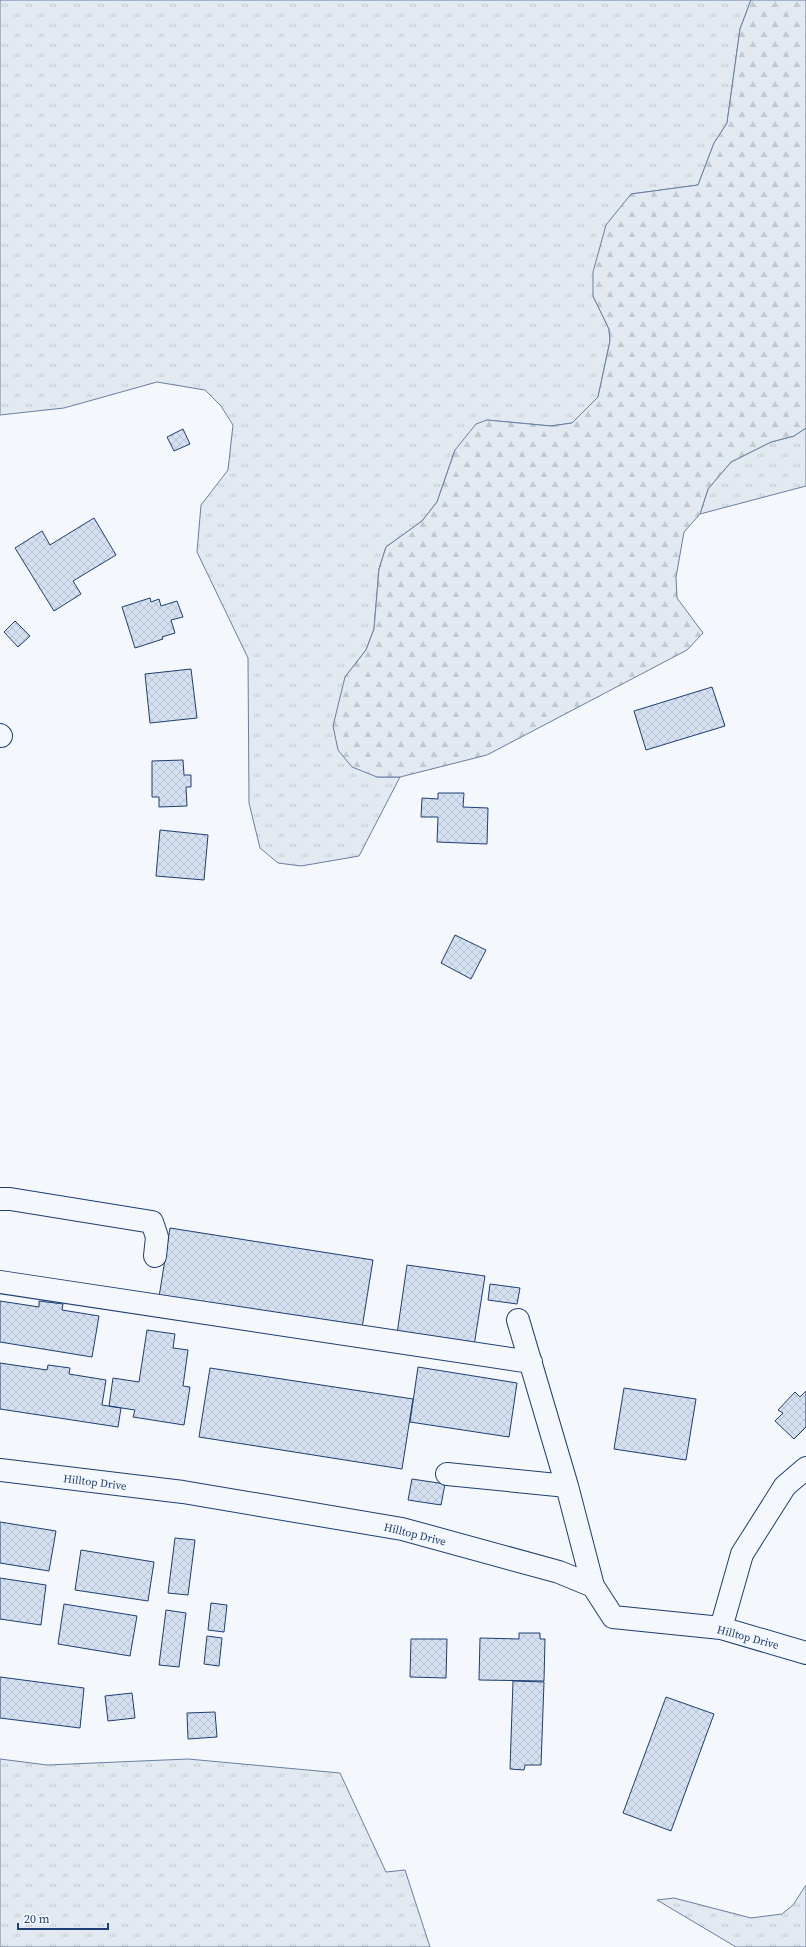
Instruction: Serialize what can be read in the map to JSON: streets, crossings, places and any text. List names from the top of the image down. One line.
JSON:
{"streets":{"street":["Hilltop Drive"]},"scale_bar":"20 m"}
